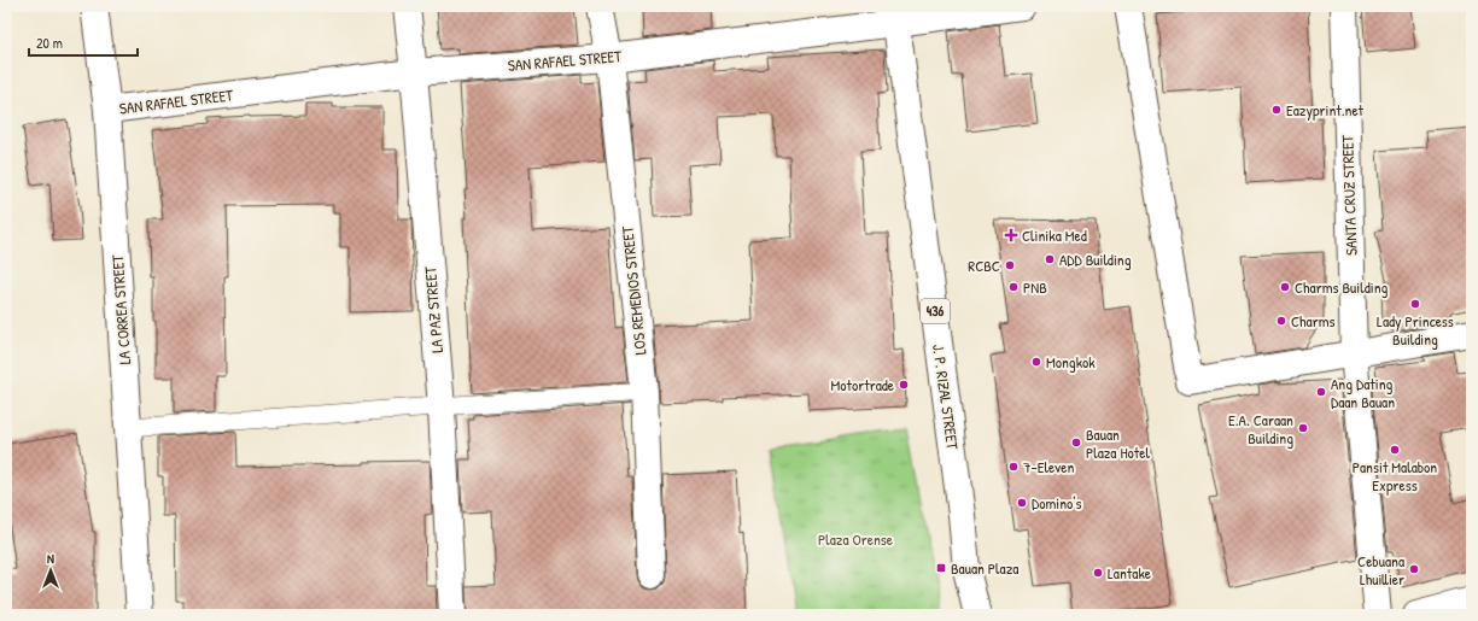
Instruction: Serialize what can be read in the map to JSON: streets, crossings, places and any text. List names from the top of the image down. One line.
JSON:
{"streets":{"street":["SAN RAFAEL STREET","SANTA CRUZ STREET","LOS REMEDIOS STREET","LA CORREA STREET","LA PAZ STREET","436","J. P. RIZAL STREET"]},"crossings":[["SAN RAFAEL STREET","LOS REMEDIOS STREET"],["SAN RAFAEL STREET","LA CORREA STREET"],["SAN RAFAEL STREET","LA PAZ STREET"],["SAN RAFAEL STREET","J. P. RIZAL STREET"]],"parks":["Plaza Orense"],"places":{"other":["Eazyprint.net","ADD Building","RCBC","PNB","Charms Building","Lady Princess Building","Charms","Mongkok","Motortrade","Ang Dating Daan Bauan","E.A. Caraan Building","Bauan Plaza Hotel","Pansit Malabon Express","7-Eleven","Domino's","Cebuana Lhuillier","Lantake"],"health":["Clinika Med"],"transit":["Bauan Plaza"]},"scale_bar":"20 m","north":"top"}
